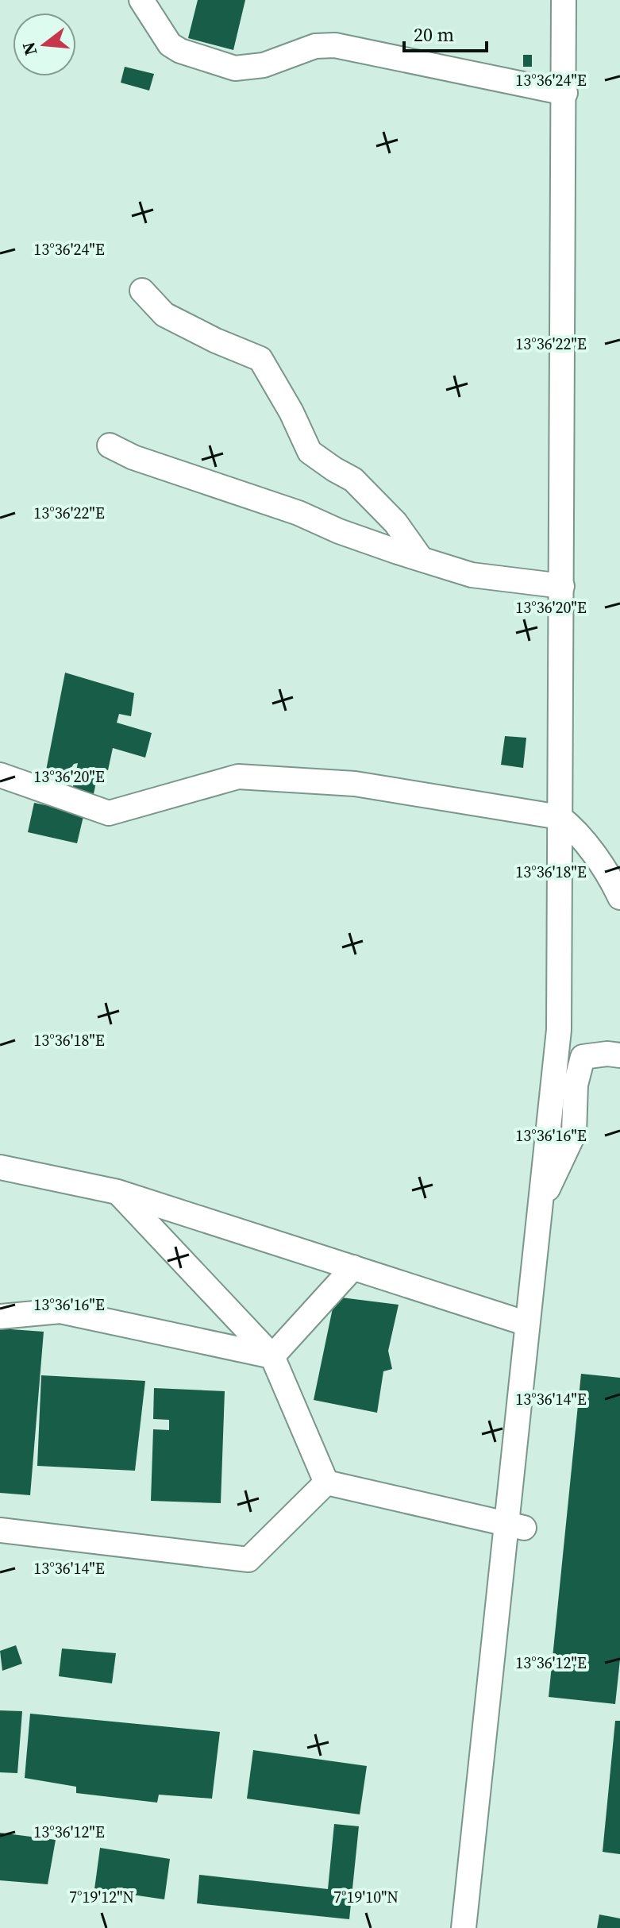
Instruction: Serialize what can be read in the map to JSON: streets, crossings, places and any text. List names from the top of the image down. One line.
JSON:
{"scale_bar":"20 m","north":"left","coordinates":["13°36'24\"E","13°36'22\"E","13°36'20\"E","13°36'18\"E","13°36'16\"E","13°36'14\"E","13°36'12\"E","7°19'12\"N","7°19'10\"N"]}
